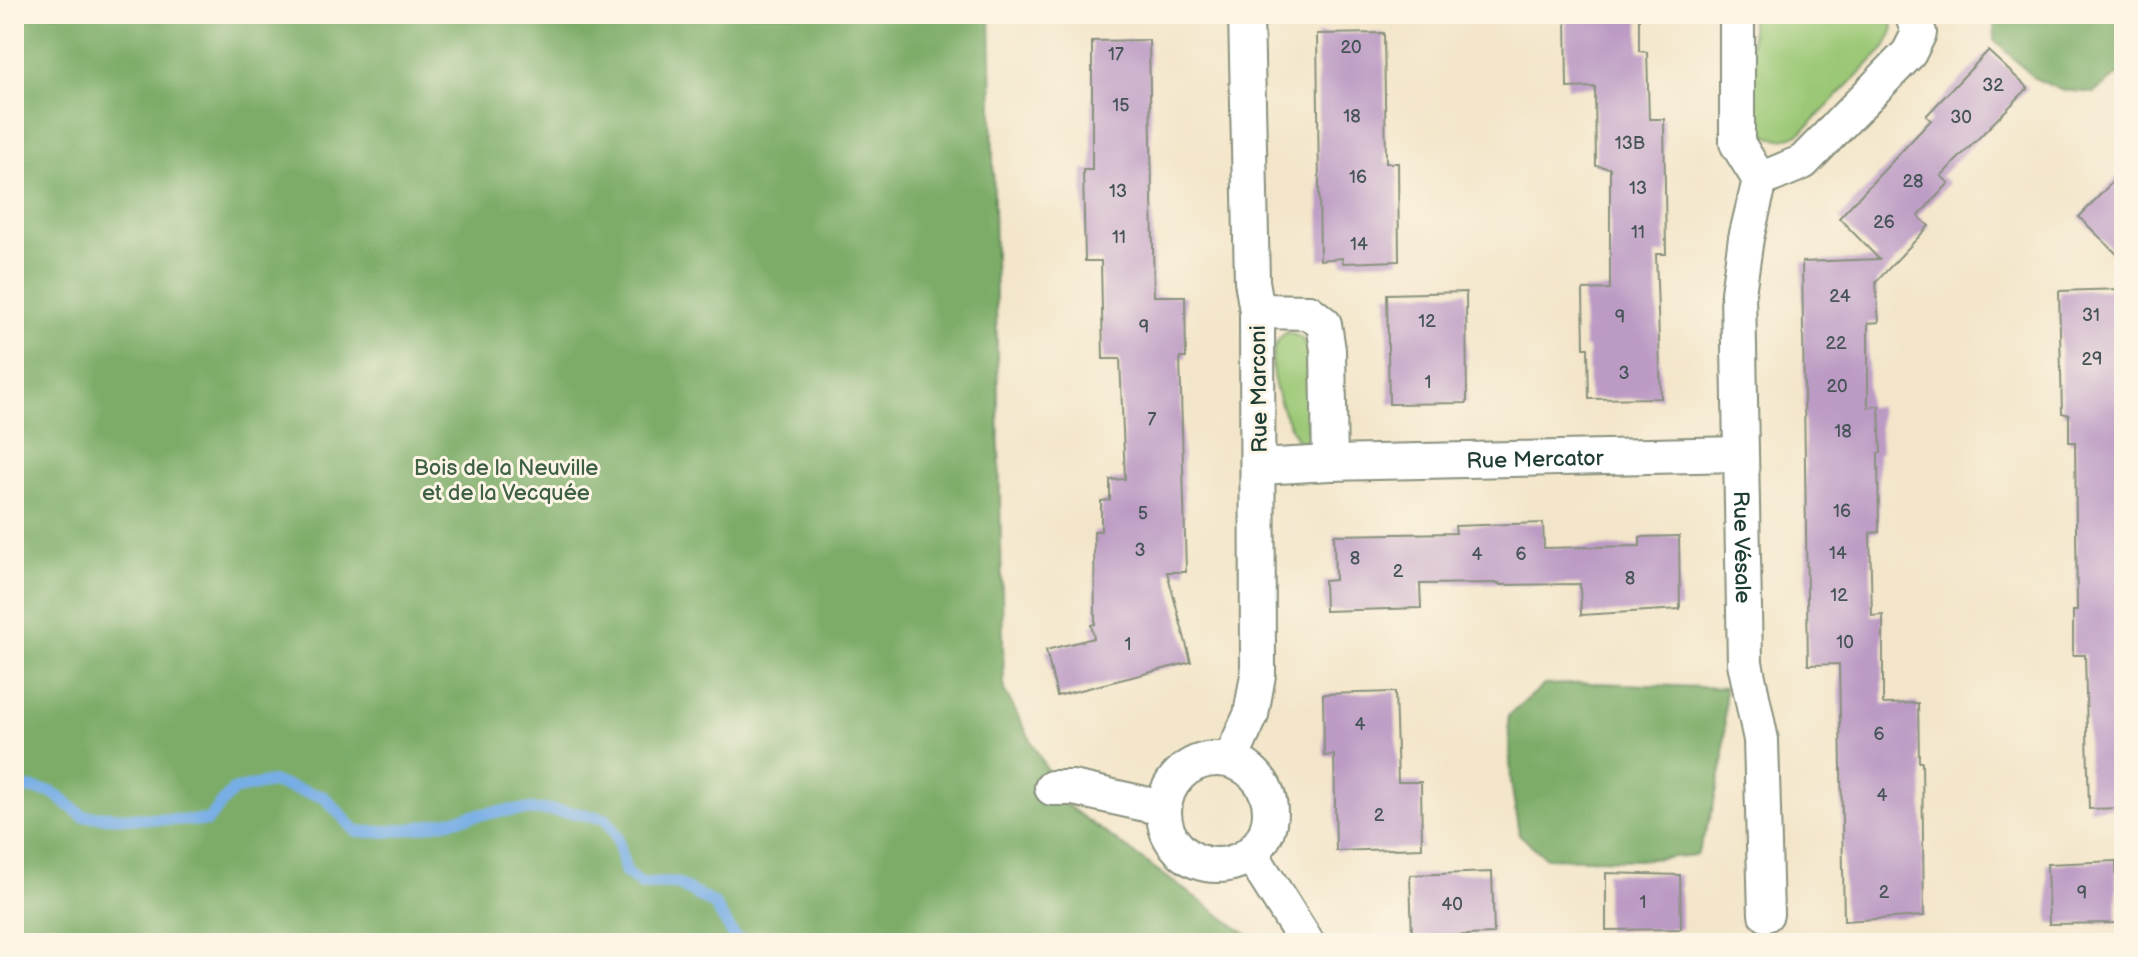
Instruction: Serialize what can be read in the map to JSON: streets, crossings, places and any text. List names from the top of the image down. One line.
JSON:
{"streets":{"street":["Rue Marconi","Rue Mercator","Rue Vésale"]},"crossings":[["Rue Marconi","Rue Mercator"],["Rue Mercator","Rue Vésale"]],"parks":["Bois de la Neuville et de la Vecquée"],"house_numbers":["20","17","32","15","18","30","13B","16","28","13","13","26","11","11","14","24","31","9","12","9","22","29","3","1","20","7","18","16","5","3","14","4","6","8","2","8","12","10","1","4","6","4","2","2","9","1","40"]}
